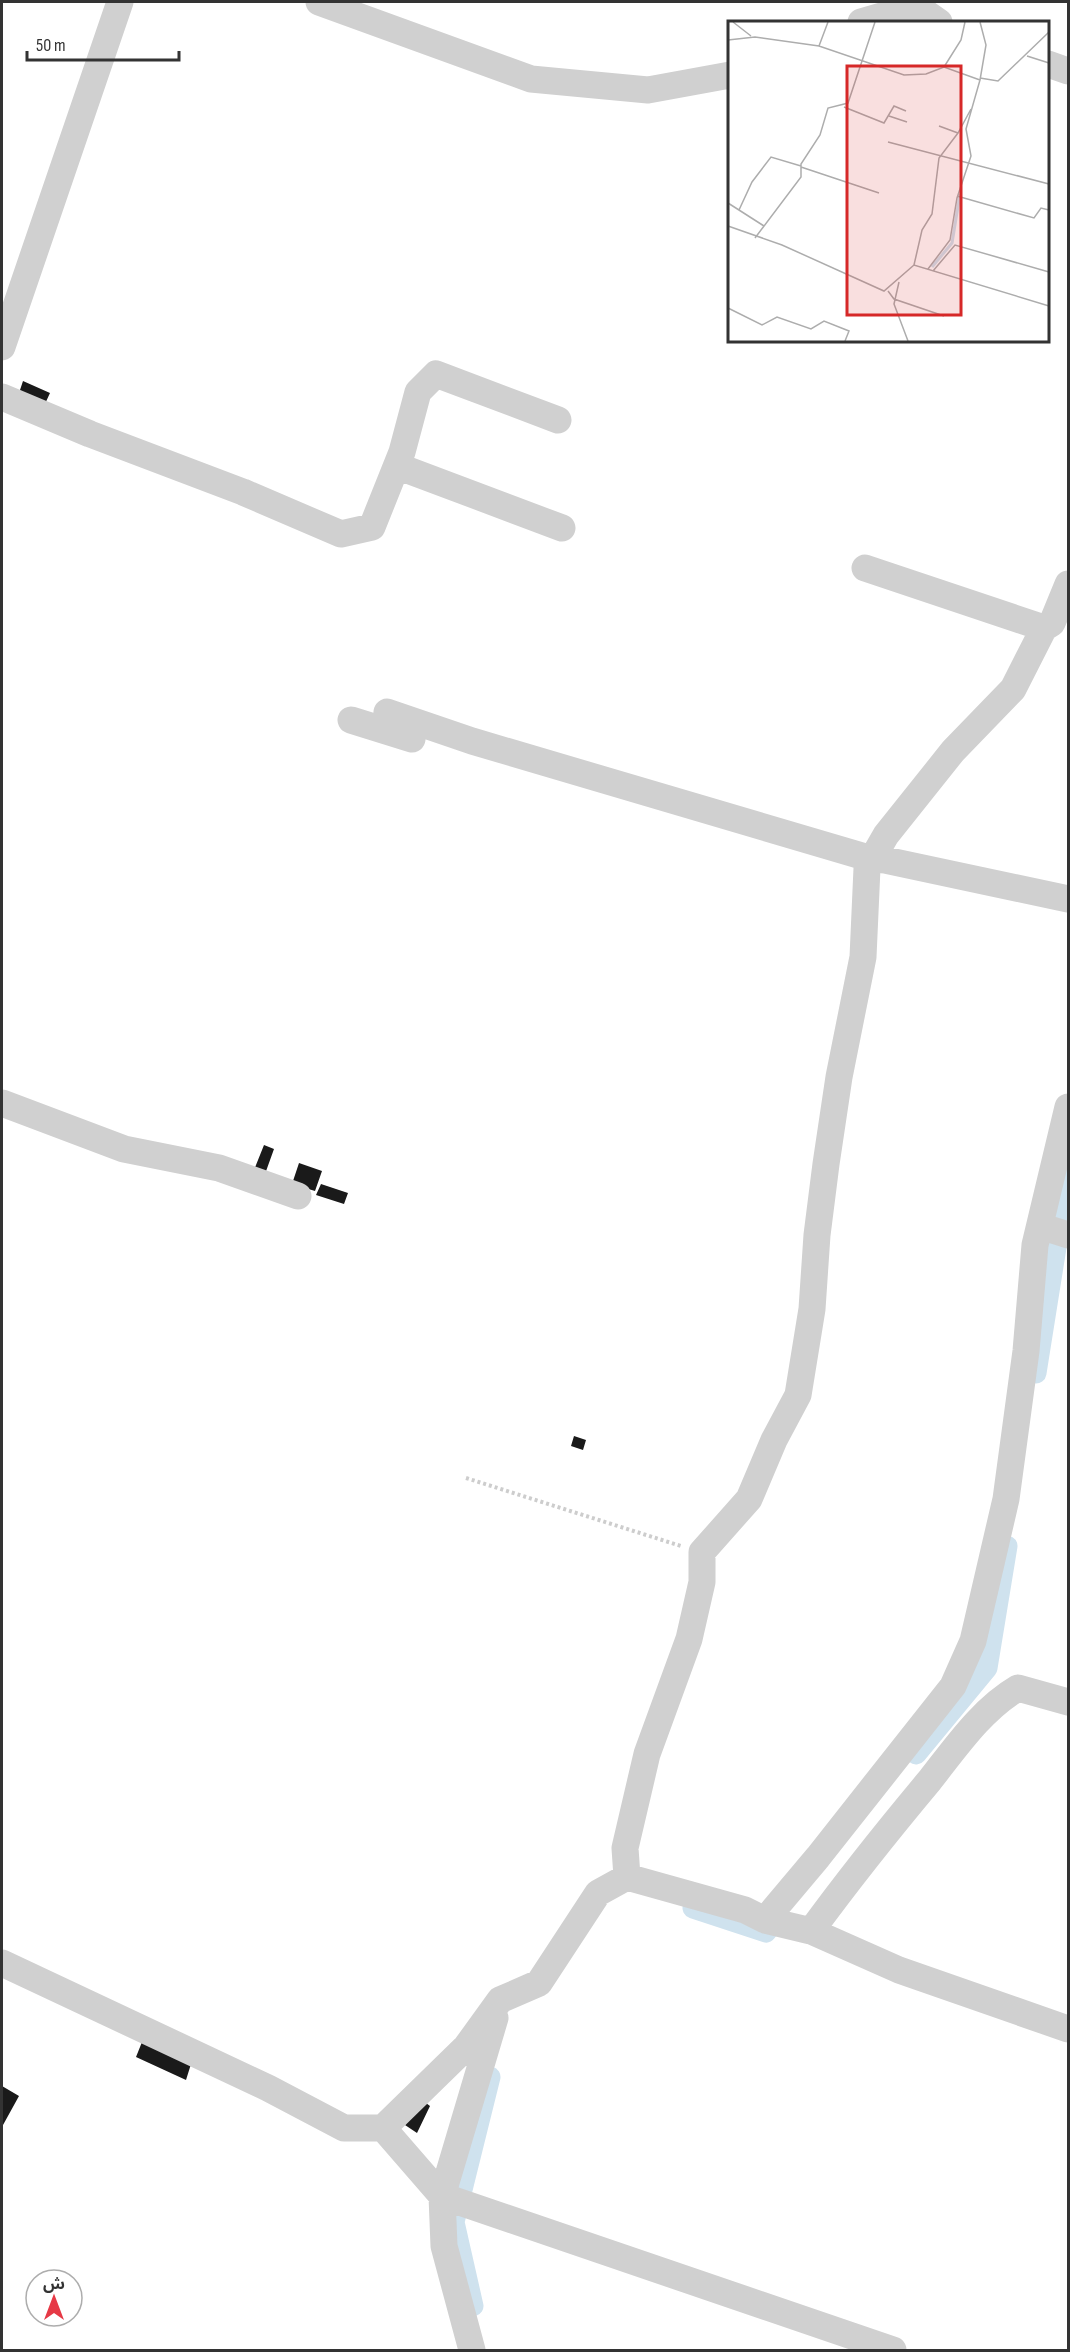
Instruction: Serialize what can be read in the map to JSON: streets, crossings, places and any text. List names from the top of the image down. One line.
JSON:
{"scale_bar":"50 m","north":"top"}
